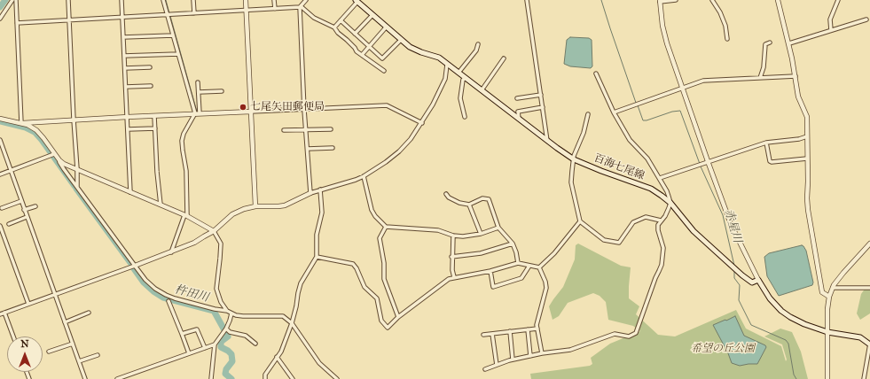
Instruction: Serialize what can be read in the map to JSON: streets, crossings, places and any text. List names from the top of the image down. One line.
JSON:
{"streets":{"main road":["百海七尾線"]},"water":["赤星川","杵田川"],"parks":["希望の丘公園"],"places":["七尾矢田郵便局"],"north":"top"}
